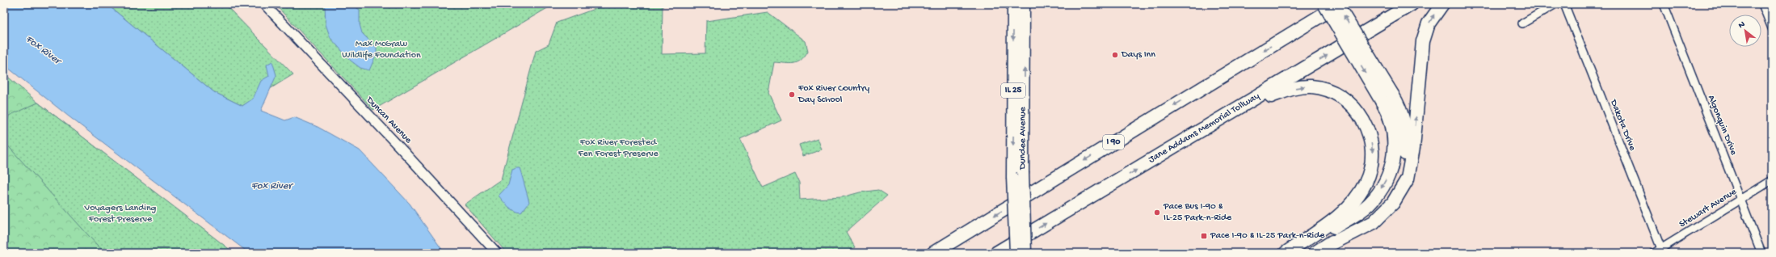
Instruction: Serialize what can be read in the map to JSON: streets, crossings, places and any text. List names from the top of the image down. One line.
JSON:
{"streets":{"highway":["Jane Addams Memorial Tollway","I 90"],"main road":["IL 25","Dundee Avenue"],"street":["Duncan Avenue","Dakota Drive","Algonquin Drive","Stewart Avenue"]},"crossings":[["Dakota Drive","Stewart Avenue"],["Algonquin Drive","Stewart Avenue"]],"water":["Fox River"],"parks":["Max McGraw Wildlife Foundation","Fox River Forested Fen Forest Preserve","Voyagers Landing Forest Preserve"],"places":{"other":["Days Inn","Fox River Country Day School","Pace Bus I-90 & IL-25 Park-n-Ride"],"transit":["Pace I-90 & IL-25 Park-n-Ride"]},"north":"top left"}
